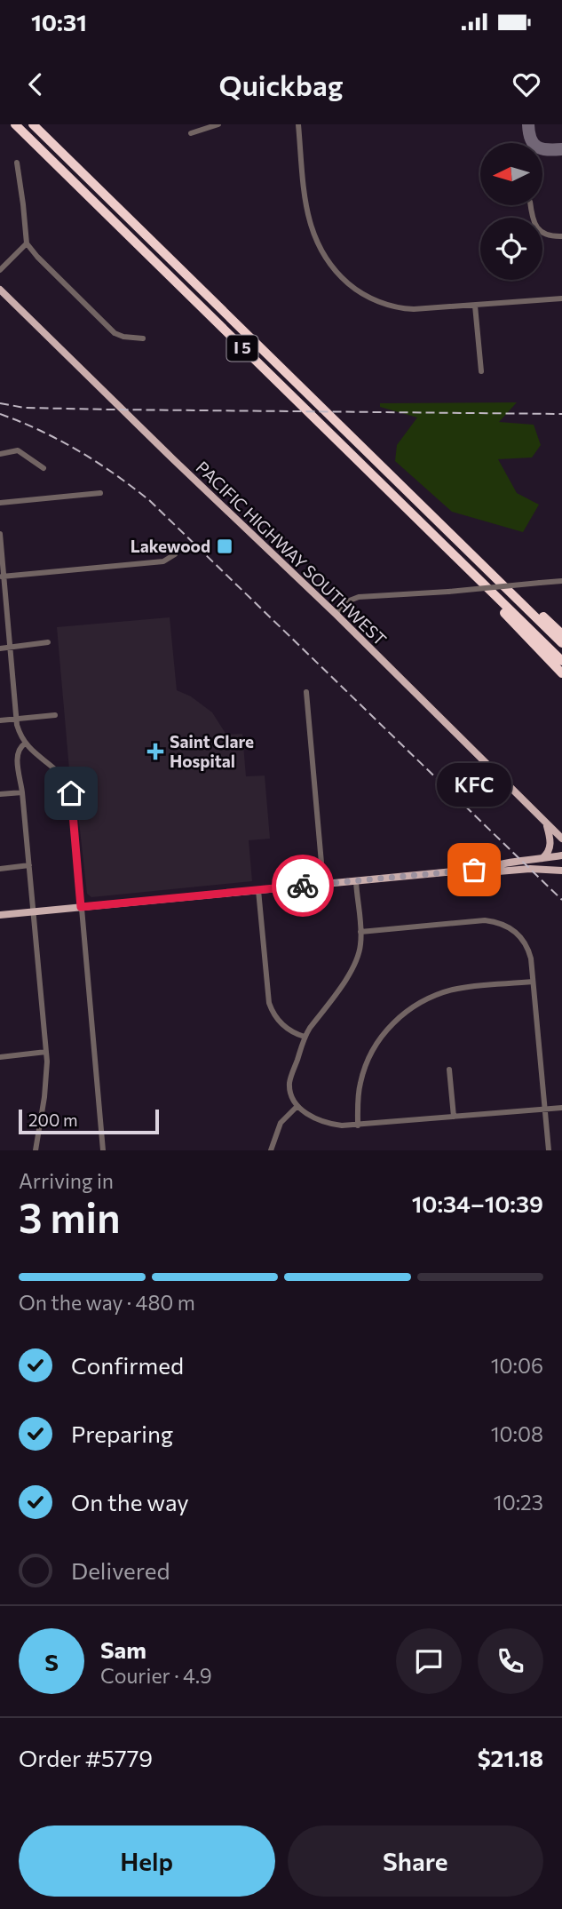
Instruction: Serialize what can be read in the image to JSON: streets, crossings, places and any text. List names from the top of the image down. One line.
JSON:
{"streets":{"highway":["I 5"],"main road":["PACIFIC HIGHWAY SOUTHWEST"]},"places":{"transit":["Lakewood"],"health":["Saint Clare Hospital"],"other":["KFC"]},"scale_bar":"200 m","north":"left","page":{"status":"10:31","header":"Quickbag","bubble":"KFC","scale":"200 m","heading":["3 min","Arriving in","10:34–10:39"],"panel":["Sam","Courier · 4.9","Order #5779","$21.18"],"bar":"On the way · 480 m","list":[["Confirmed","10:06"],["Preparing","10:08"],["On the way","10:23"],"Delivered"],"round":"S","buttons":["Help","Share"]}}
